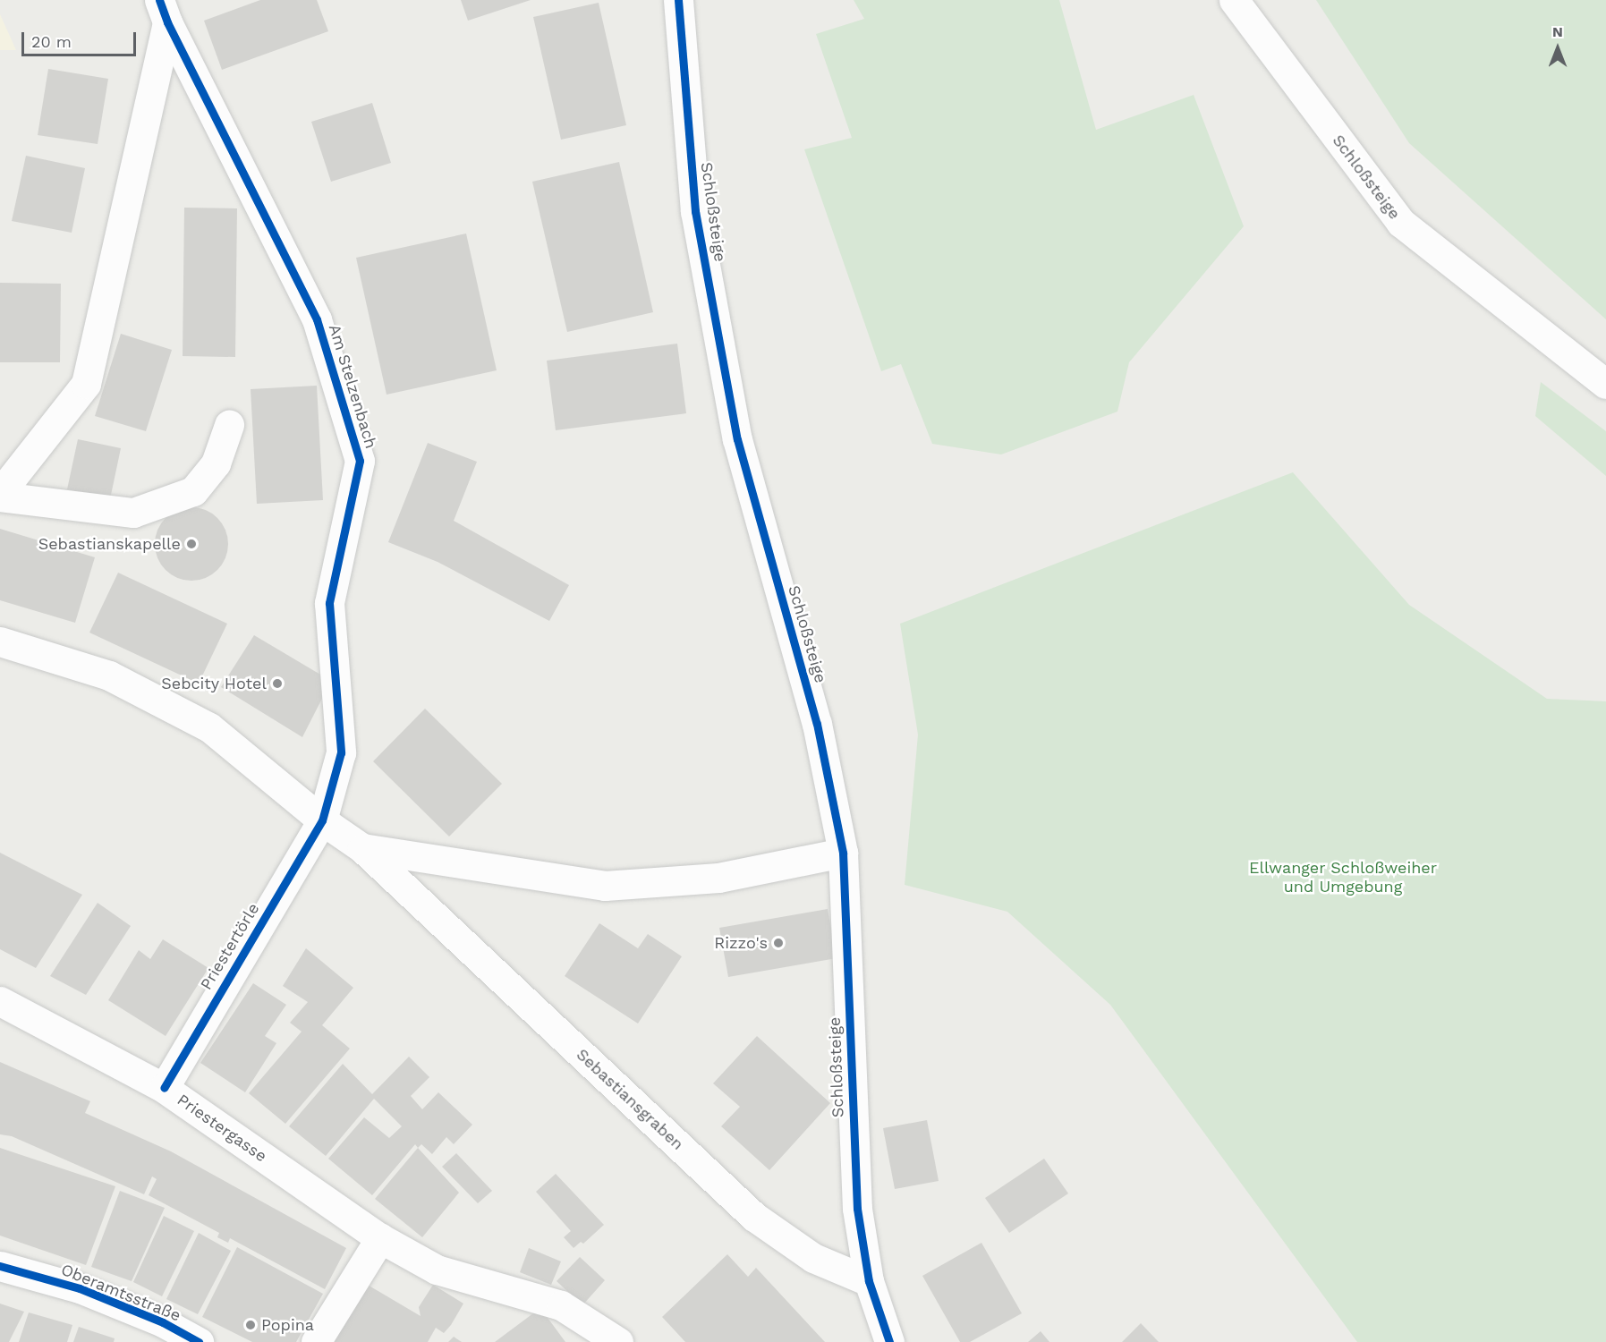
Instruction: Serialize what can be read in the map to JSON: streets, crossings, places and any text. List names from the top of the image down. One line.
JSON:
{"streets":{"street":["Schloßsteige","Am Stelzenbach","Priestertörle","Sebastiansgraben","Priestergasse","Oberamtsstraße"]},"crossings":[["Schloßsteige","Sebastiansgraben"],["Am Stelzenbach","Priestertörle"],["Am Stelzenbach","Sebastiansgraben"],["Priestertörle","Sebastiansgraben"],["Priestertörle","Priestergasse"]],"parks":["Ellwanger Schloßweiher und Umgebung"],"places":["Sebastianskapelle","Sebcity Hotel","Rizzo's","Popina"],"scale_bar":"20 m","north":"top"}
